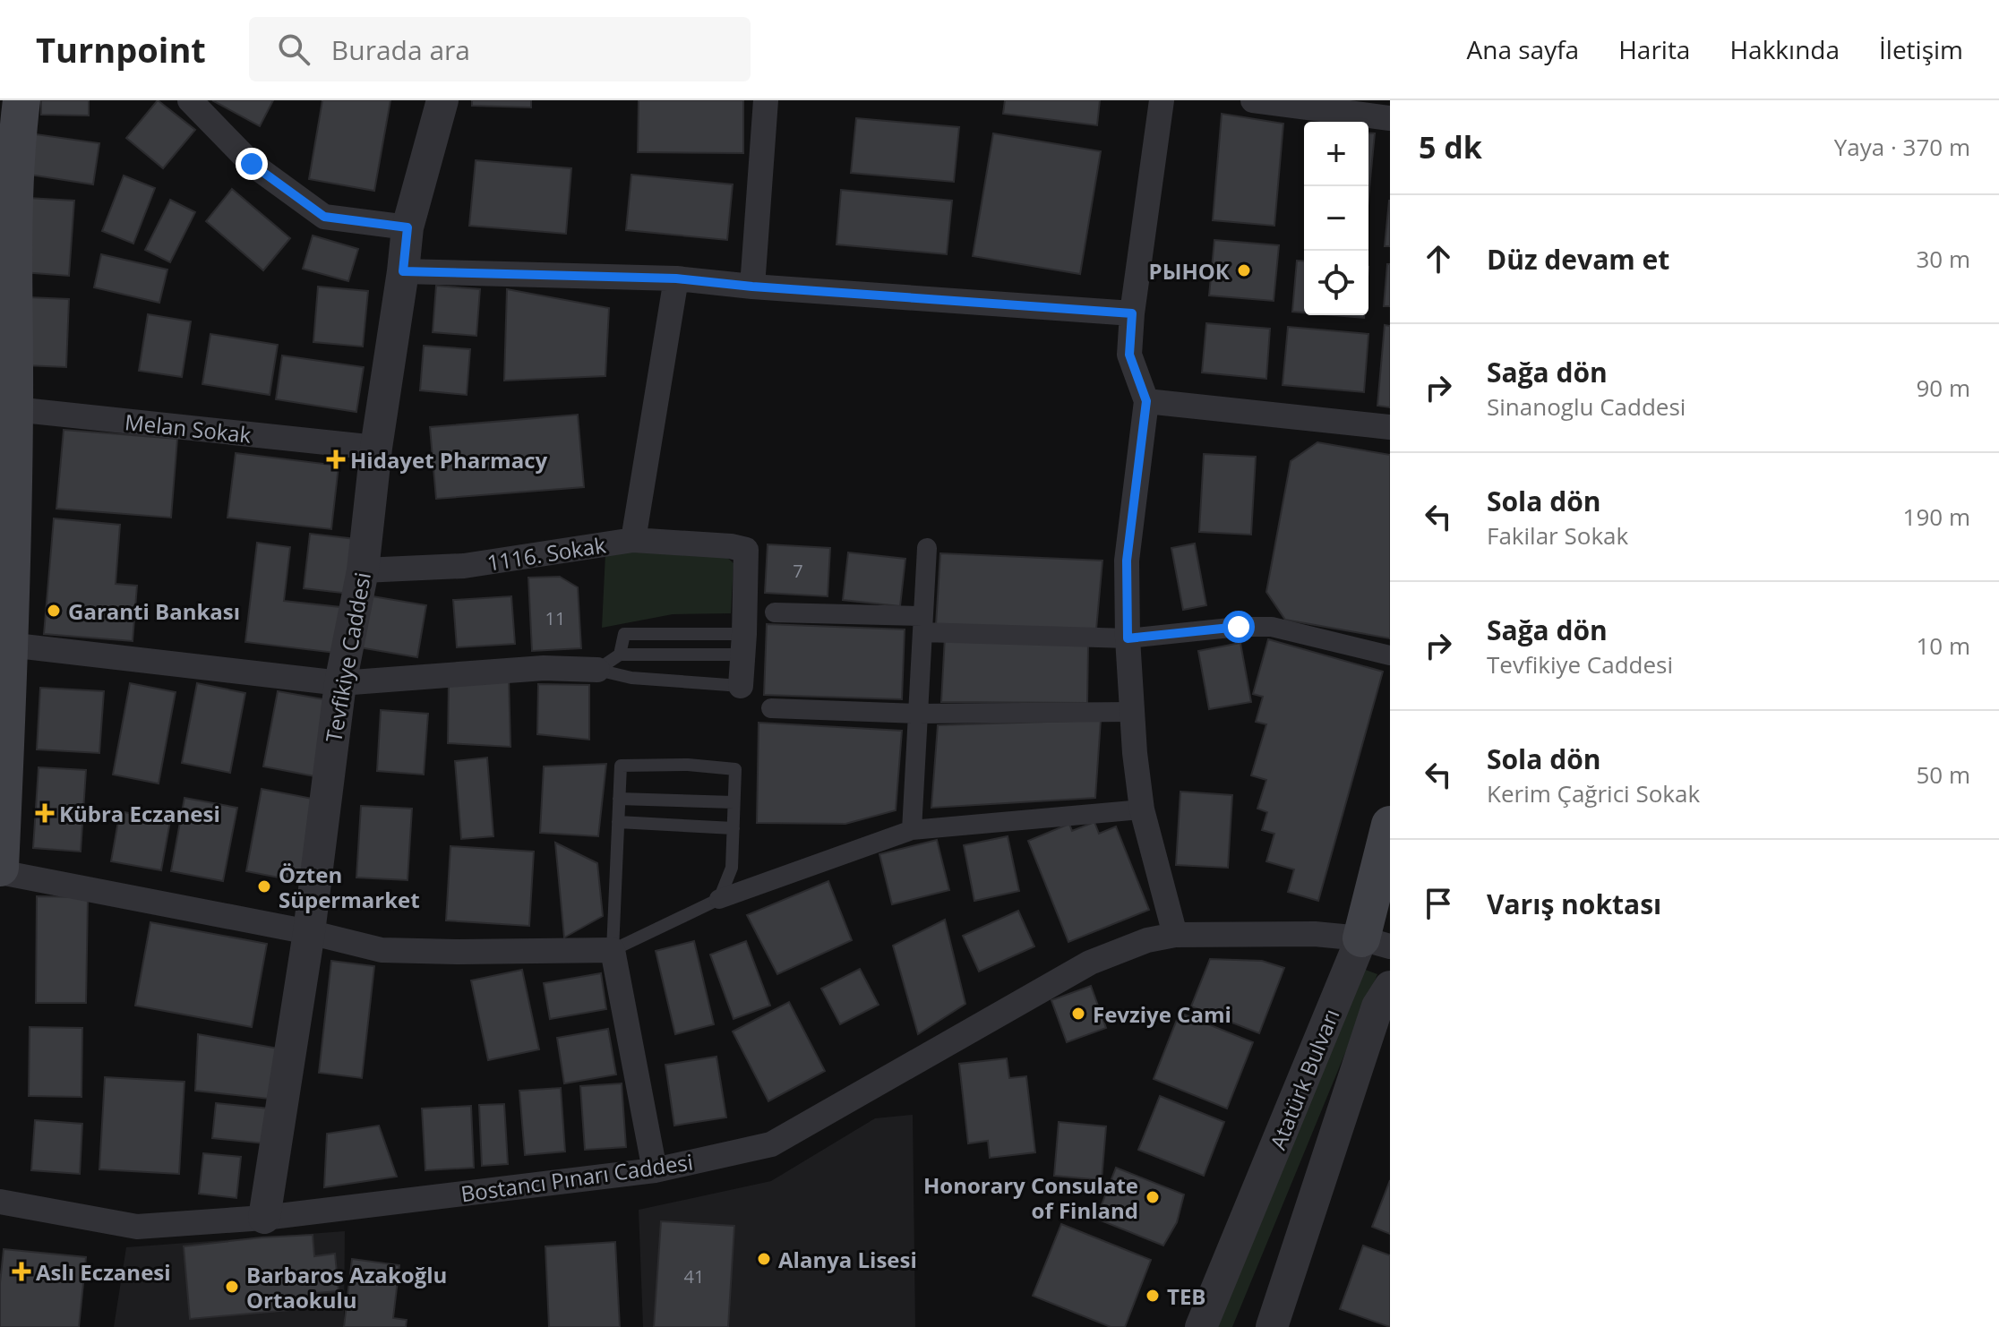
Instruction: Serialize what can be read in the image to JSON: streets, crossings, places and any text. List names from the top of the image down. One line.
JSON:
{"streets":{"main road":["Atatürk Bulvarı"],"street":["Melan Sokak","1116. Sokak","Tevfikiye Caddesi","Bostancı Pınarı Caddesi"]},"crossings":[["Melan Sokak","Tevfikiye Caddesi"],["1116. Sokak","Tevfikiye Caddesi"],["Tevfikiye Caddesi","Bostancı Pınarı Caddesi"],["Atatürk Bulvarı","Bostancı Pınarı Caddesi"]],"places":{"other":["РЫНОК","Garanti Bankası","Özten Süpermarket","Fevziye Cami","Honorary Consulate of Finland","Alanya Lisesi","Barbaros Azakoğlu Ortaokulu","TEB"],"health":["Hidayet Pharmacy","Kübra Eczanesi","Aslı Eczanesi"]},"house_numbers":["7","11","41"],"page":{"header":"Turnpoint","search":"Burada ara","nav":["Ana sayfa","Harita","Hakkında","İletişim"],"heading":["5 dk","Yaya · 370 m"],"map_buttons":["+","−"],"list":[["Düz devam et","30 m"],["Sağa dön","Sinanoglu Caddesi","90 m"],["Sola dön","Fakilar Sokak","190 m"],["Sağa dön","Tevfikiye Caddesi","10 m"],["Sola dön","Kerim Çağrici Sokak","50 m"],"Varış noktası"]}}
